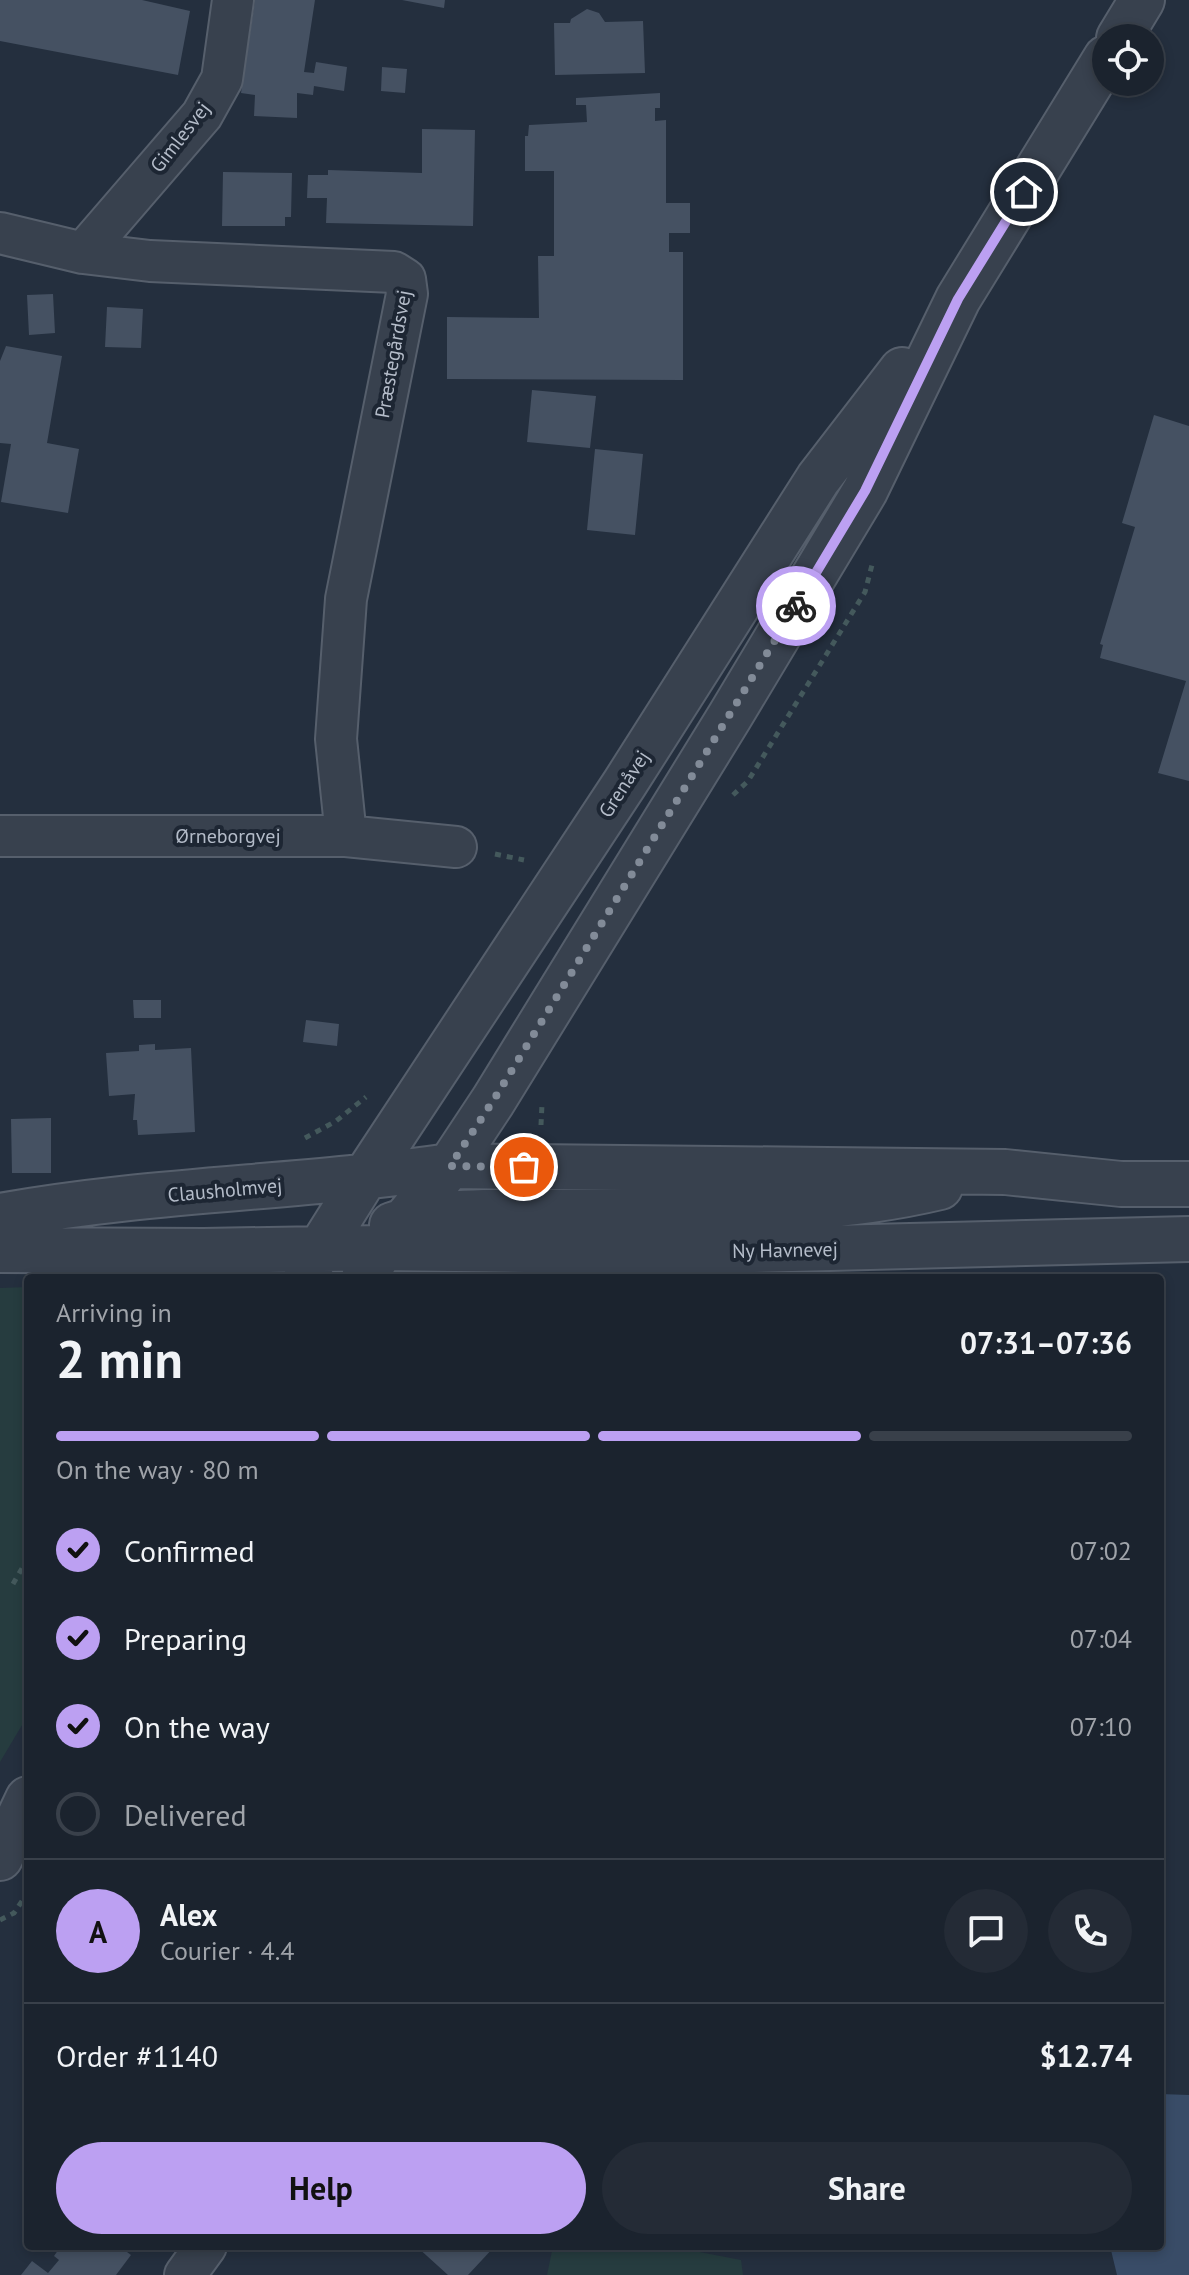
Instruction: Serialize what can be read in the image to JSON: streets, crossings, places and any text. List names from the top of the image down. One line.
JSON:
{"streets":{"street":["Gimlesvej","Præstegårdsvej","Grenåvej","Ørneborgvej","Clausholmvej","Ny Havnevej"]},"crossings":[["Gimlesvej","Præstegårdsvej"],["Præstegårdsvej","Ørneborgvej"],["Grenåvej","Clausholmvej"],["Grenåvej","Ny Havnevej"]],"page":{"heading":["2 min","Arriving in","07:31–07:36"],"panel":["Alex","Courier · 4.4","Order #1140","$12.74"],"bar":"On the way · 80 m","list":[["Confirmed","07:02"],["Preparing","07:04"],["On the way","07:10"],"Delivered"],"round":"A","buttons":["Help","Share"]}}
